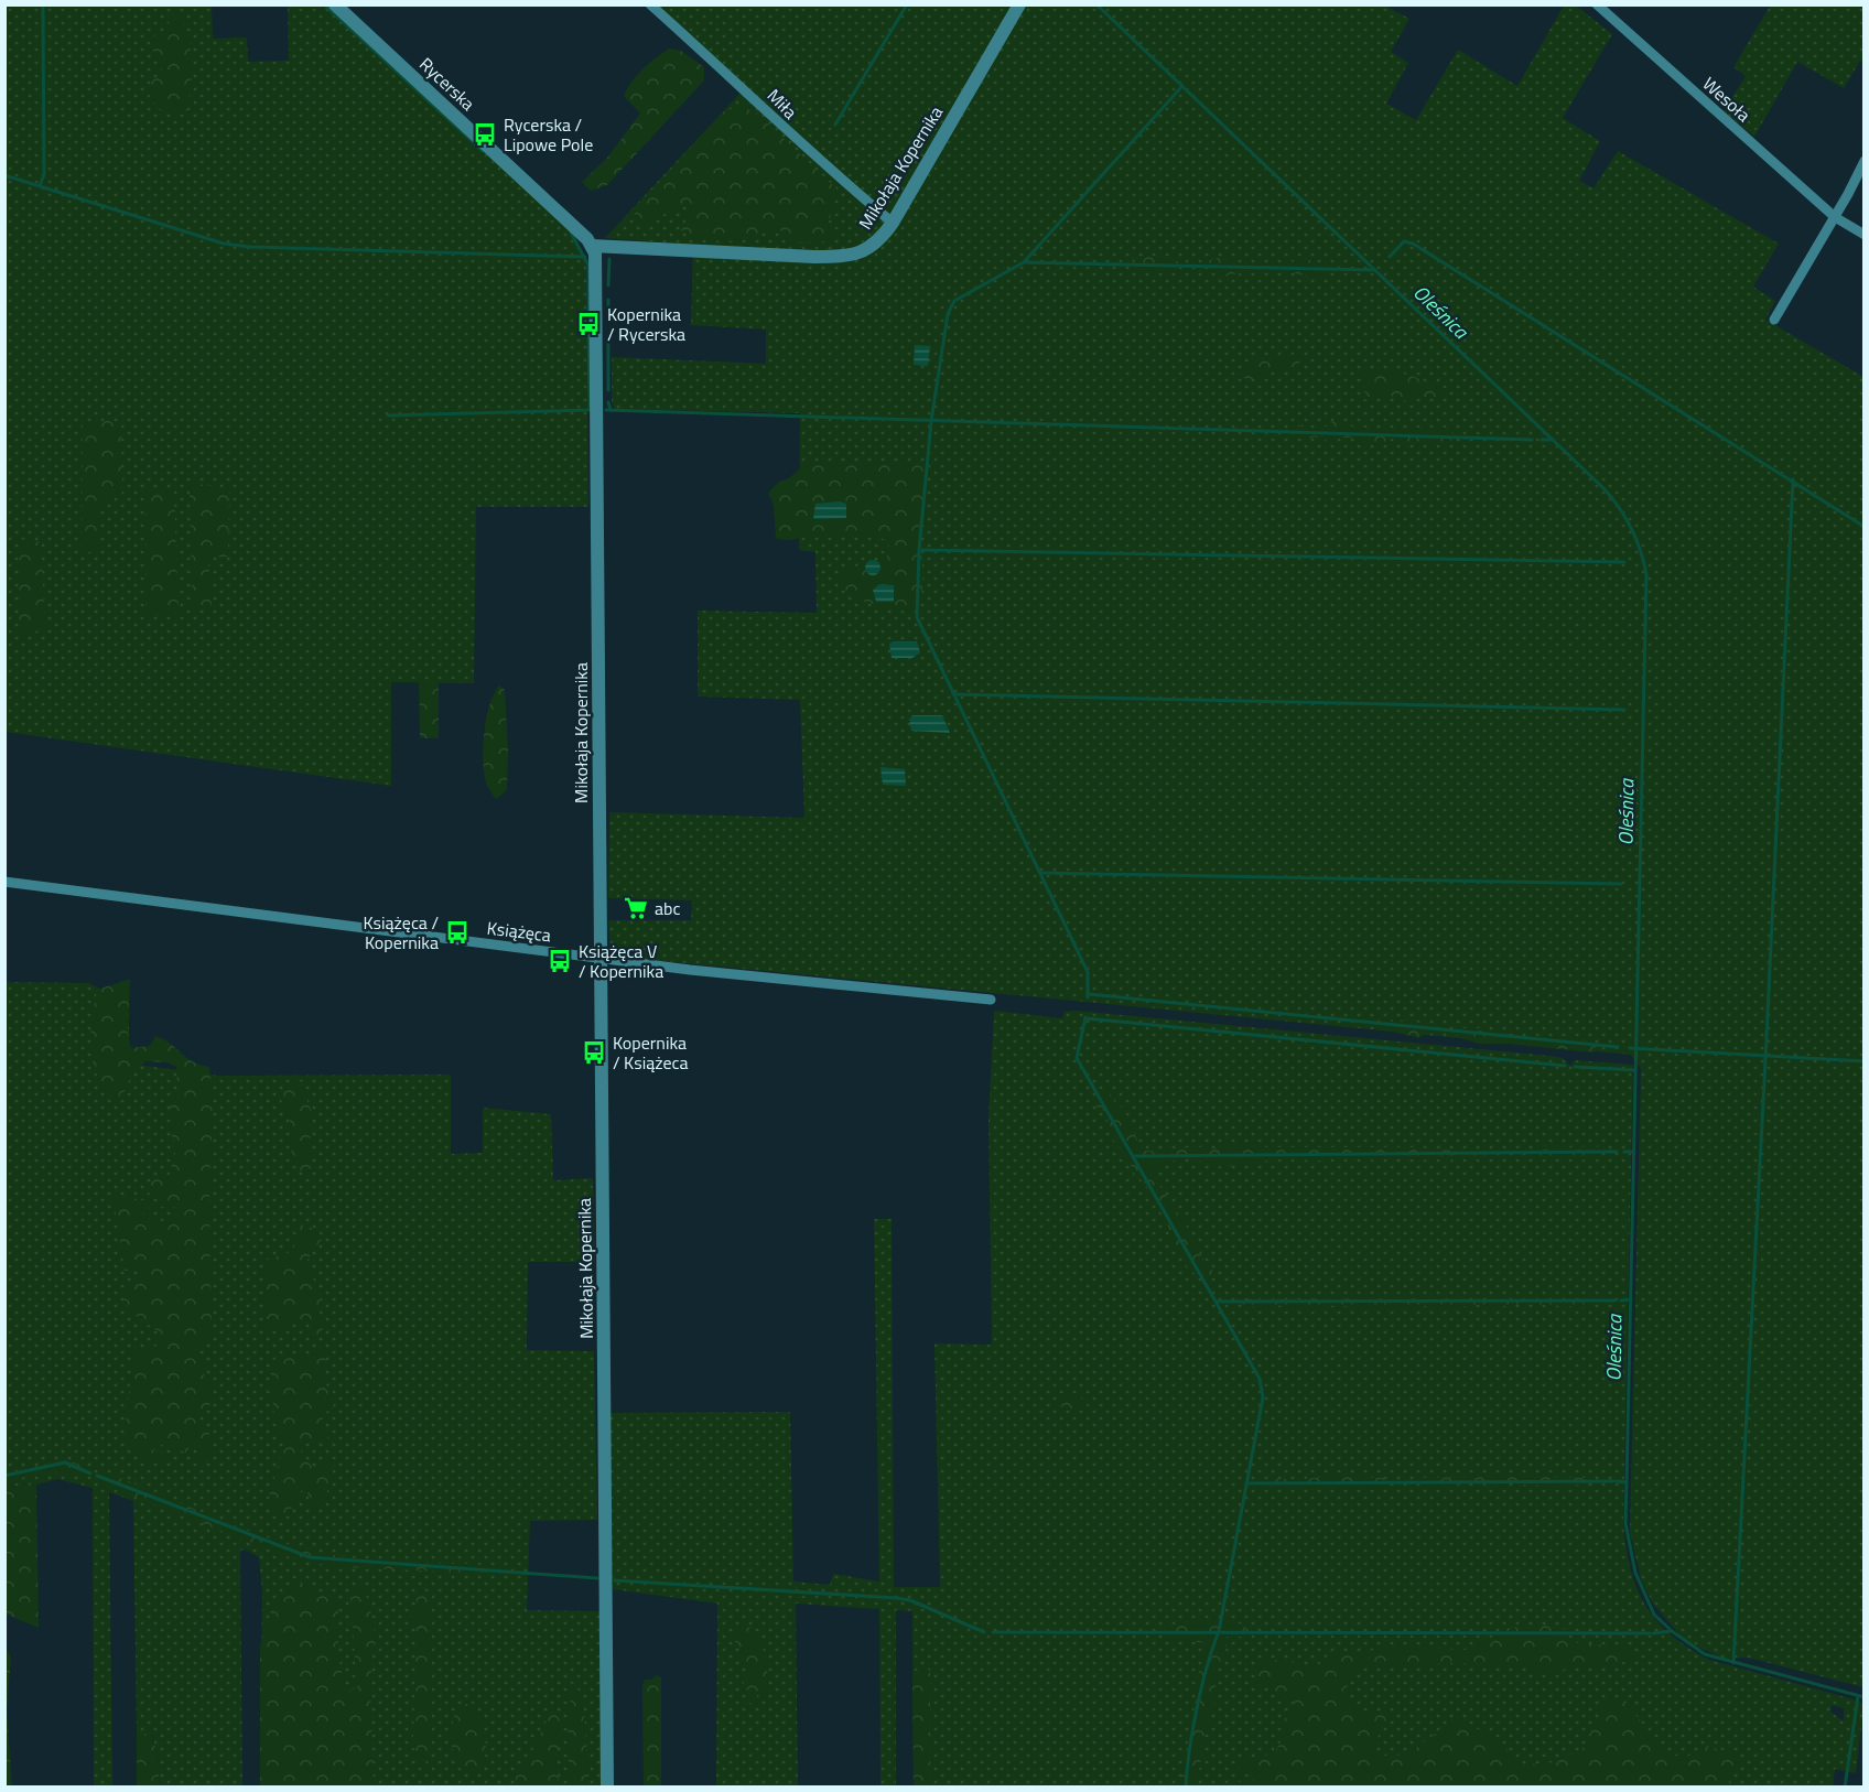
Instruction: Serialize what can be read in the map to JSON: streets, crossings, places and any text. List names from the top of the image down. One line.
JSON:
{"streets":{"street":["Rycerska","Wesoła","Miła","Mikołaja Kopernika","Książęca"]},"crossings":[["Rycerska","Mikołaja Kopernika"],["Miła","Mikołaja Kopernika"],["Mikołaja Kopernika","Książęca"]],"water":["Oleśnica"],"places":{"bus stop":["Rycerska / Lipowe Pole","Kopernika / Rycerska","Książęca / Kopernika","Książęca V / Kopernika","Kopernika / Książeca"],"supermarket":["abc"]}}
